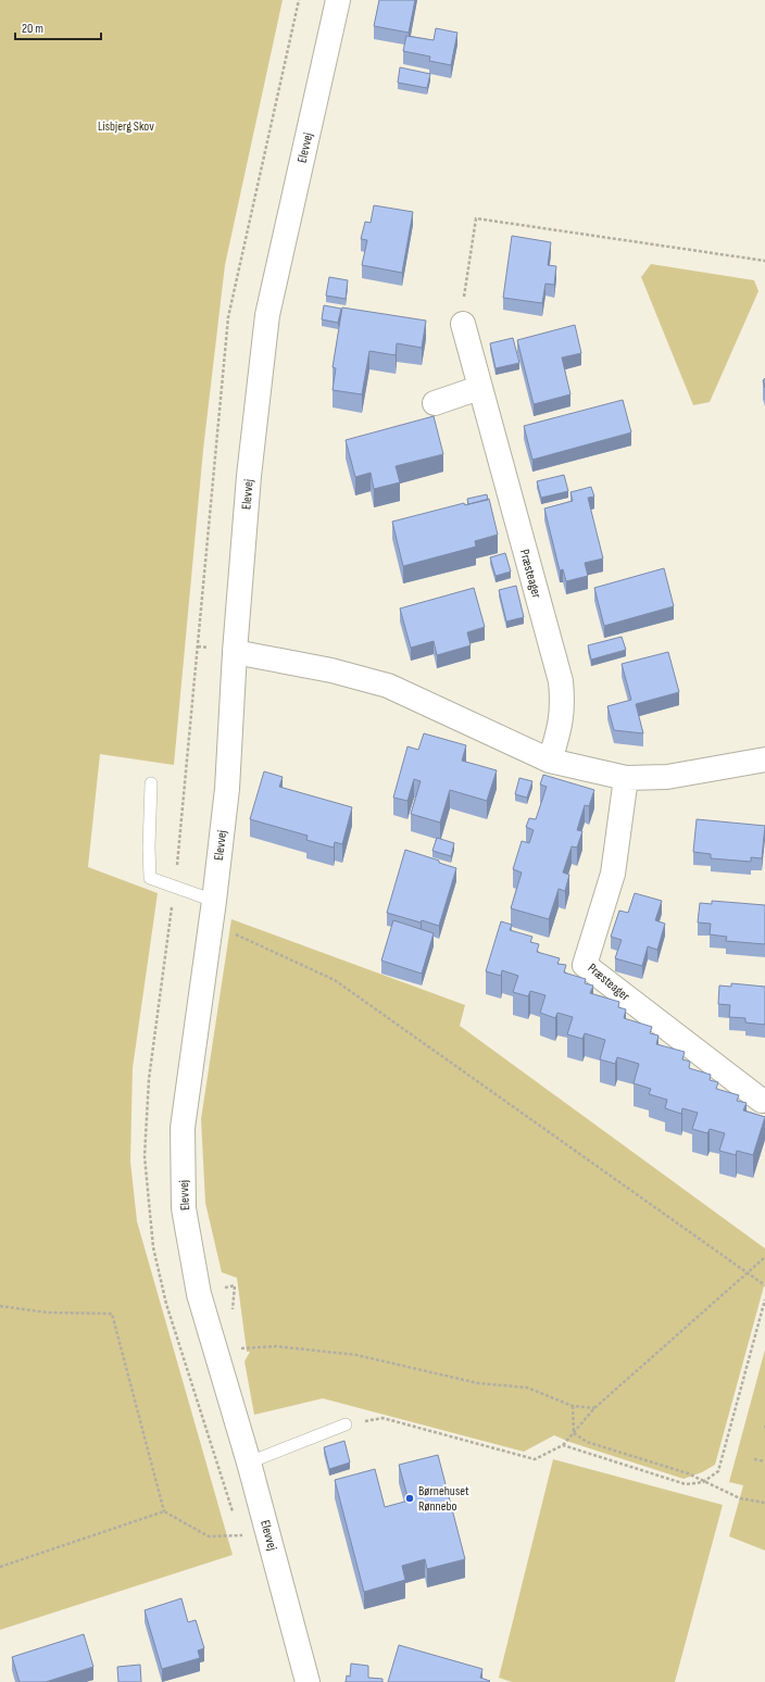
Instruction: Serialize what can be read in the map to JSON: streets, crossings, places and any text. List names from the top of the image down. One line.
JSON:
{"streets":{"street":["Elevvej","Præsteager"]},"parks":["Lisbjerg Skov"],"places":["Børnehuset Rønnebo"],"scale_bar":"20 m"}
